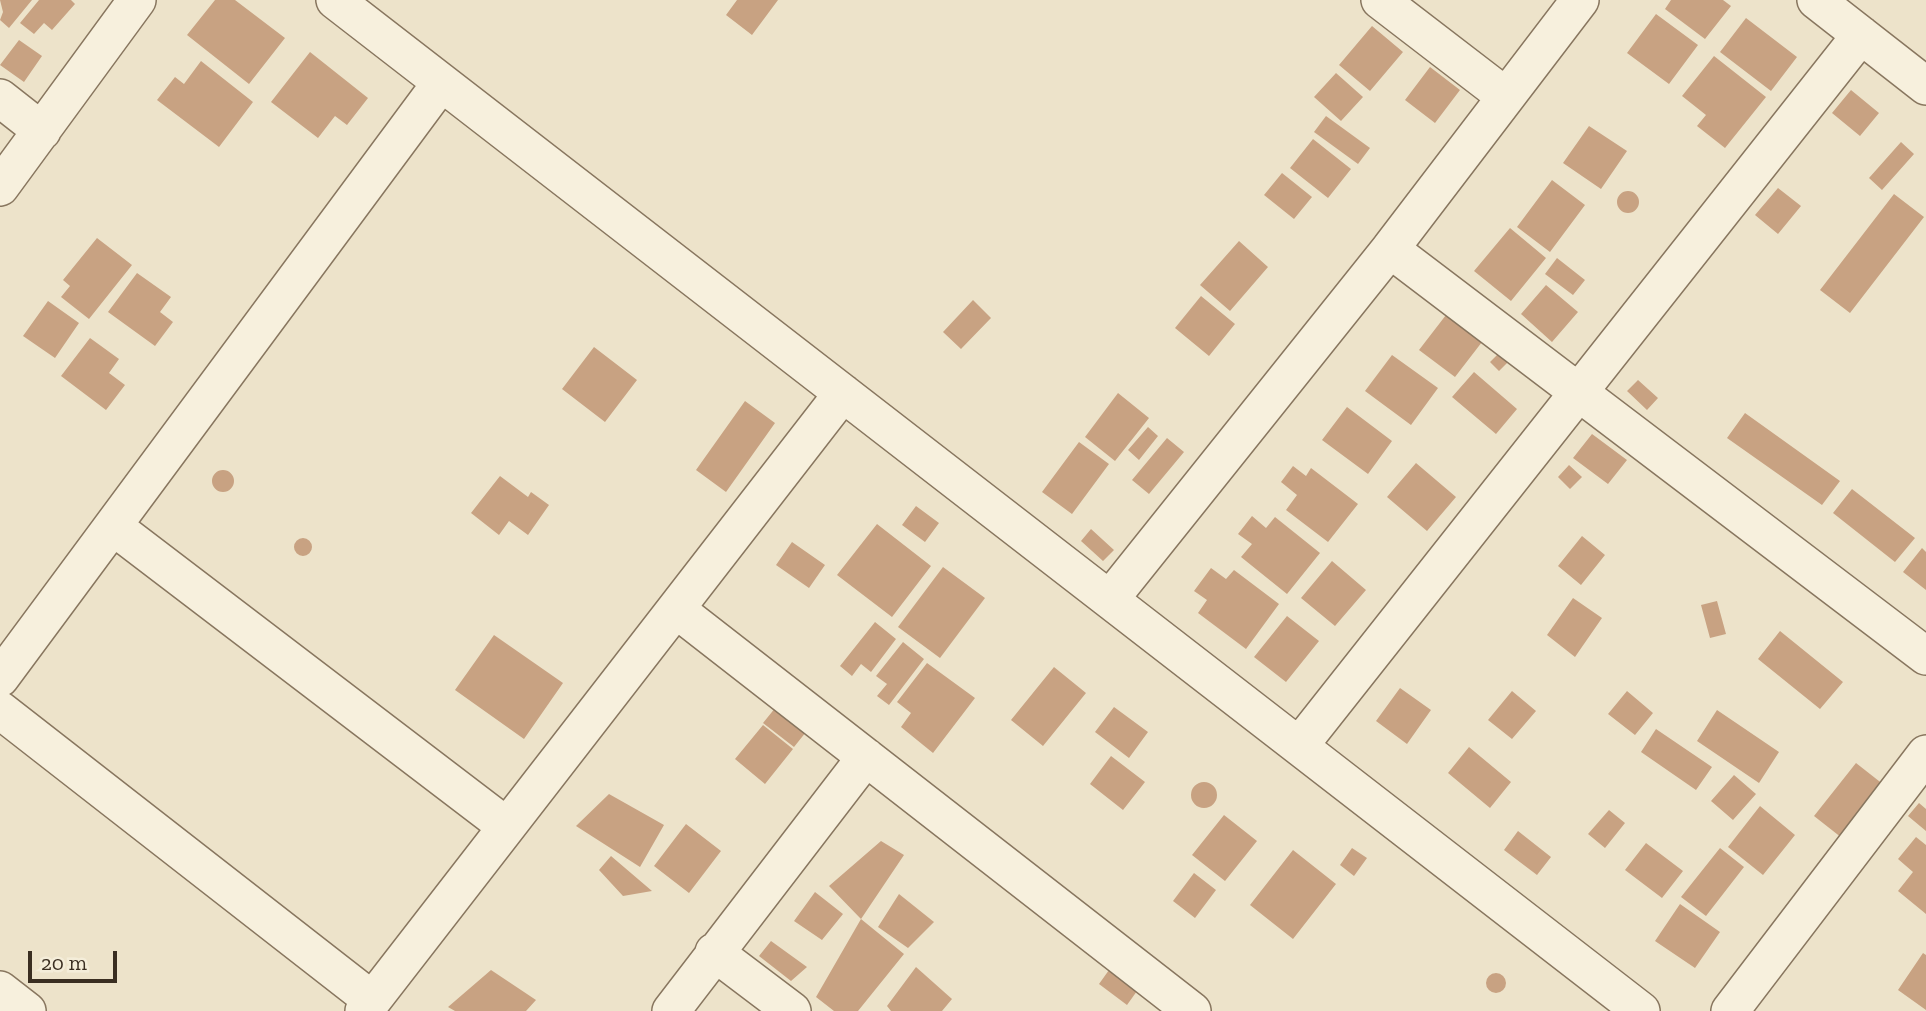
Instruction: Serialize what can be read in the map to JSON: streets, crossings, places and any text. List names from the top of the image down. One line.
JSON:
{"scale_bar":"20 m"}
